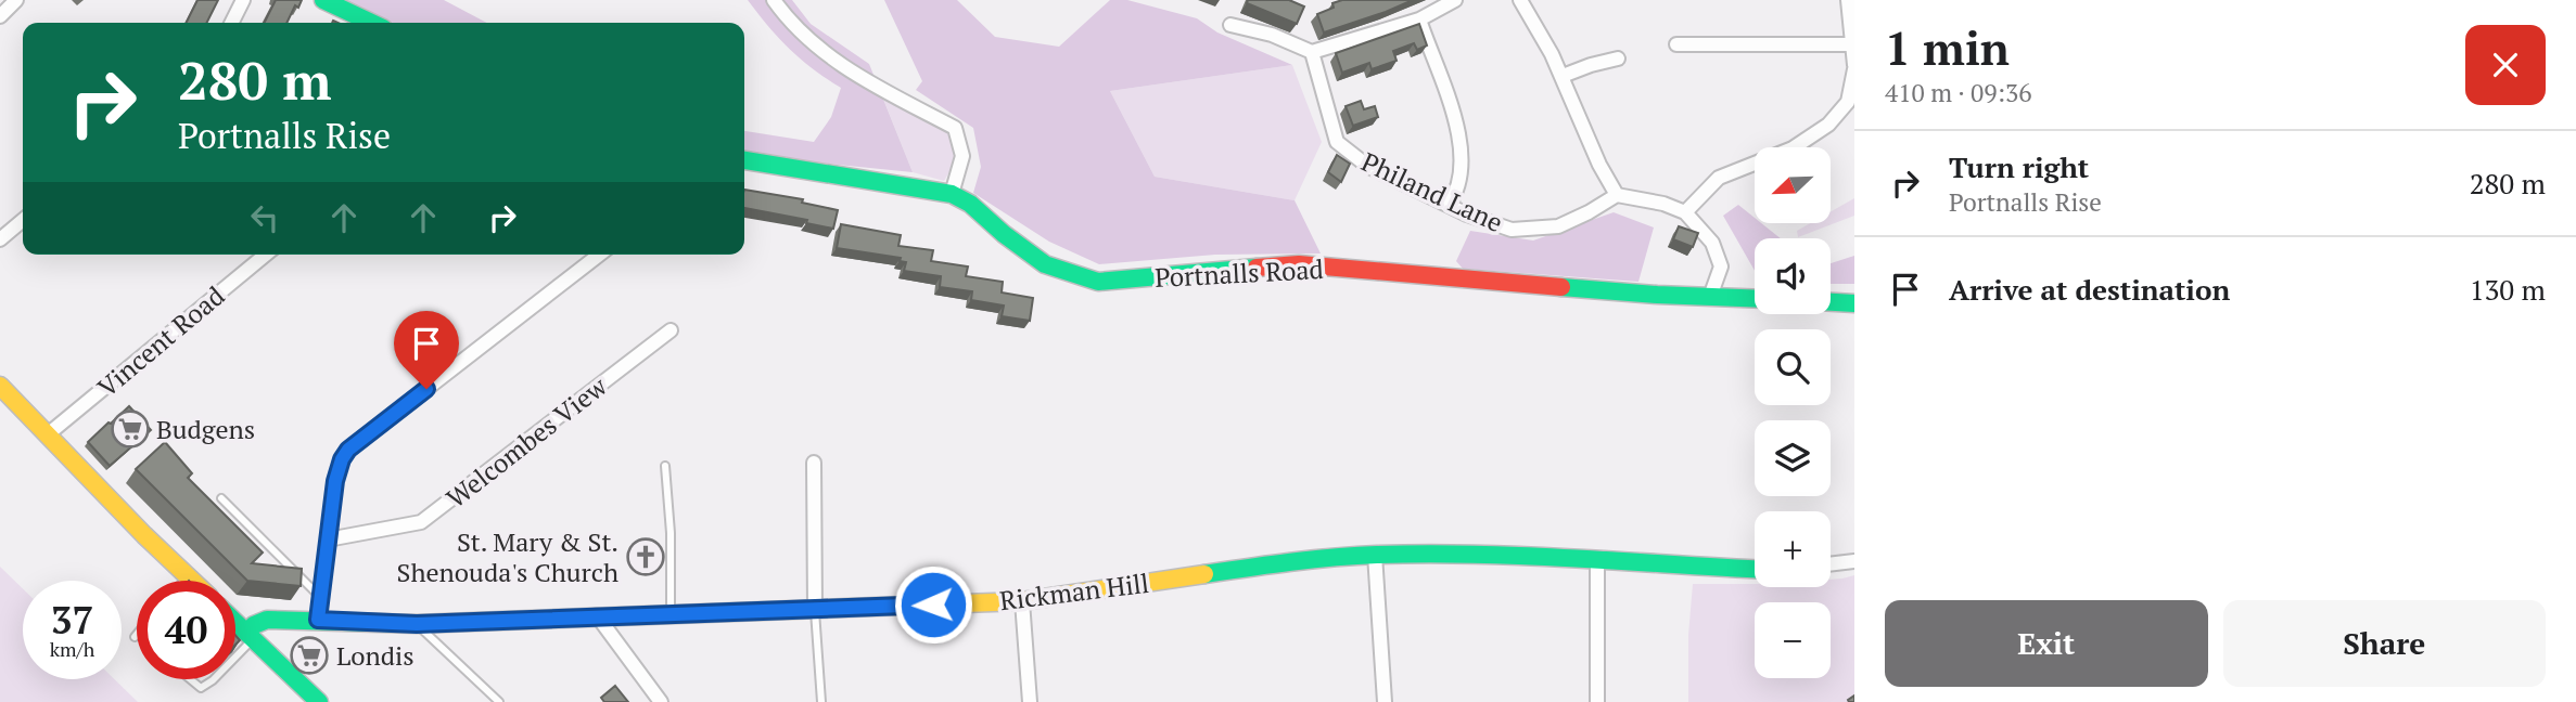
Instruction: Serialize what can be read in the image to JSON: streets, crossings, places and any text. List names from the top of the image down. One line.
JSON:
{"streets":{"street":["Philand Lane","Portnalls Road","Vincent Road","Welcombes View","Rickman Hill"]},"places":{"supermarket":["Budgens","Londis"],"church":["St. Mary & St. Shenouda's Church"]},"north":"bottom left","page":{"heading":["1 min","410 m · 09:36"],"turn":["280 m","Portnalls Rise"],"list":[{"name":"Turn right","note":"Portnalls Rise","value":"280 m"},{"name":"Arrive at destination","value":"130 m"}],"map_buttons":["+","−"],"speed":"37 km/h","limit":"40","buttons":["Exit","Share"]}}
